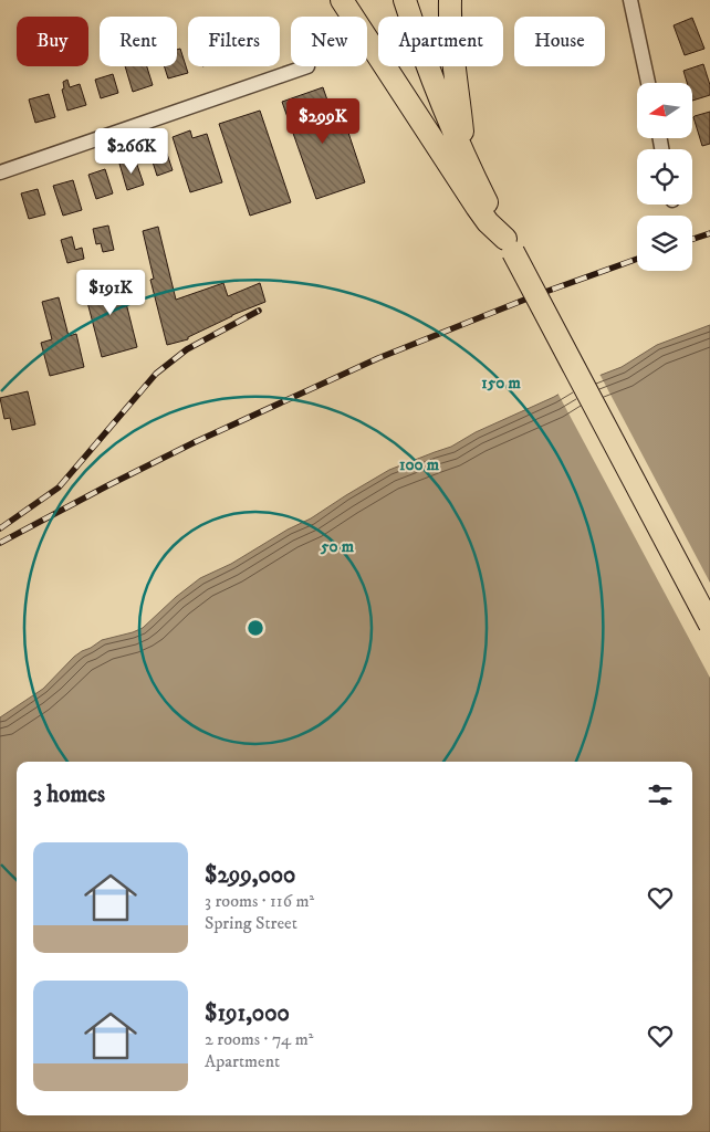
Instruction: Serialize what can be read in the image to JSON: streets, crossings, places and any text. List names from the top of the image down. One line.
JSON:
{"north":"left","page":{"chip":["Buy","Rent","Filters","New","Apartment","House"],"price":["$299K","$266K","$191K"],"heading":"3 homes","list":[{"name":"$299,000","note":"3 rooms · 116 m² · Spring Street"},{"name":"$191,000","note":"2 rooms · 74 m² · Apartment"}]},"rings":["150 m","100 m","50 m"]}
